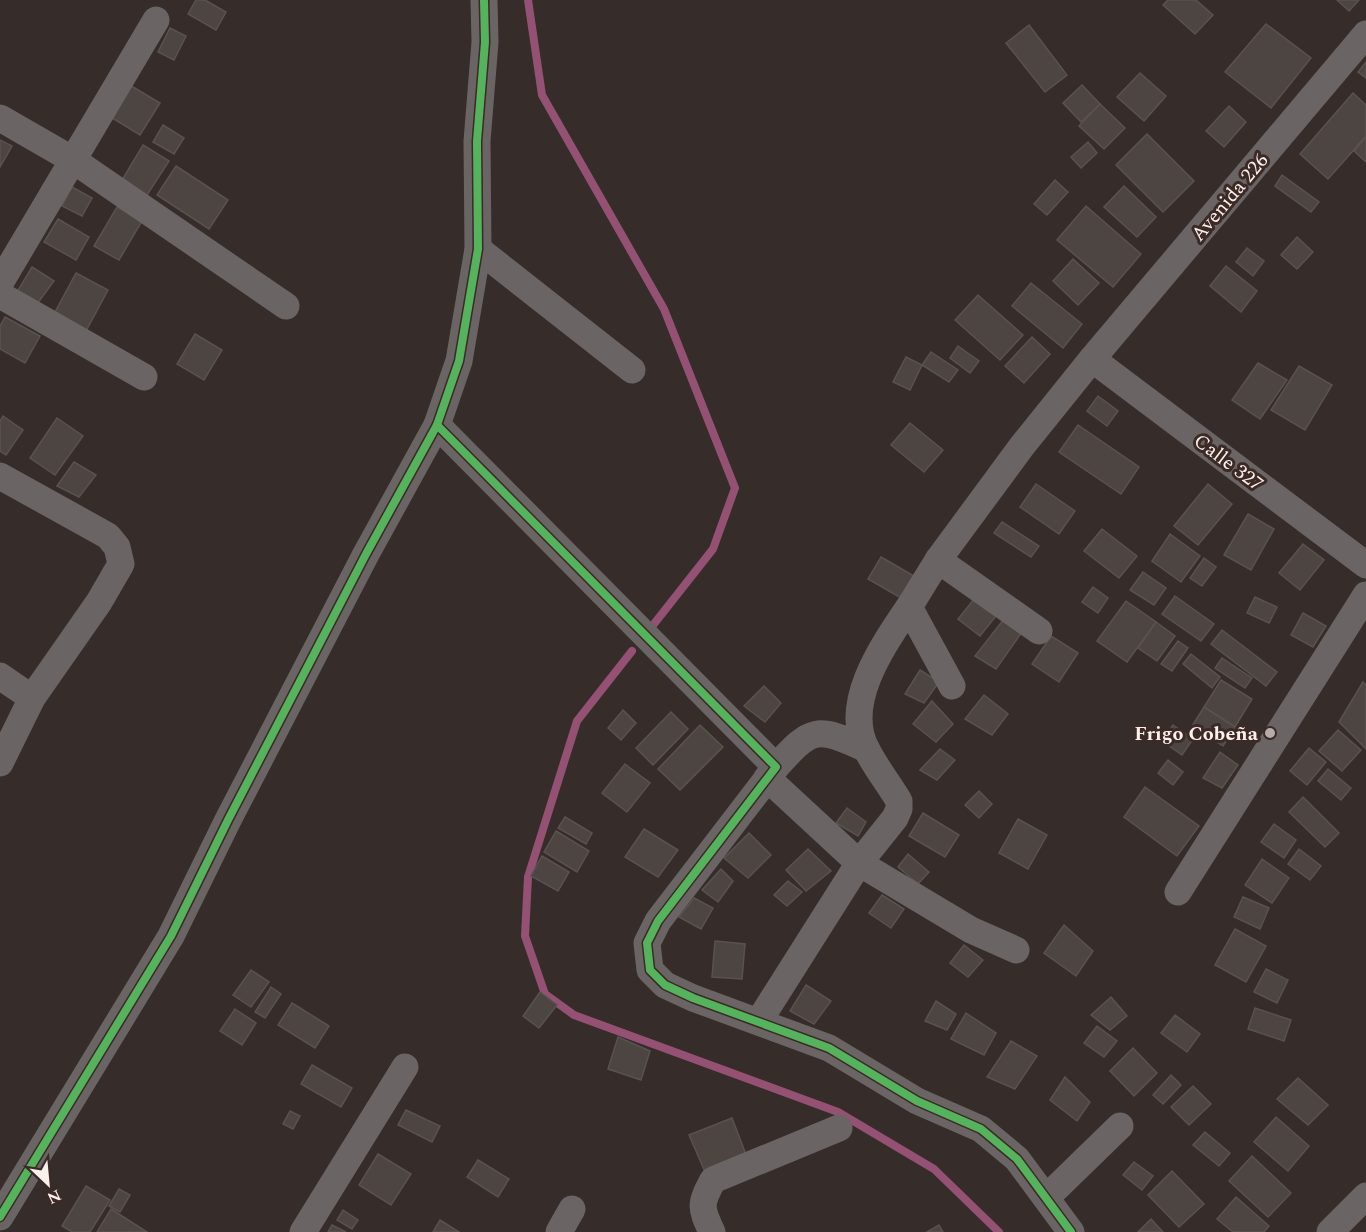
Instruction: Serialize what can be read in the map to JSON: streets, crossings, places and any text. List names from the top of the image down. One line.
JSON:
{"streets":{"street":["Avenida 226","Calle 327"]},"crossings":[["Avenida 226","Calle 327"]],"places":["Frigo Cobeña"],"north":"bottom right"}
